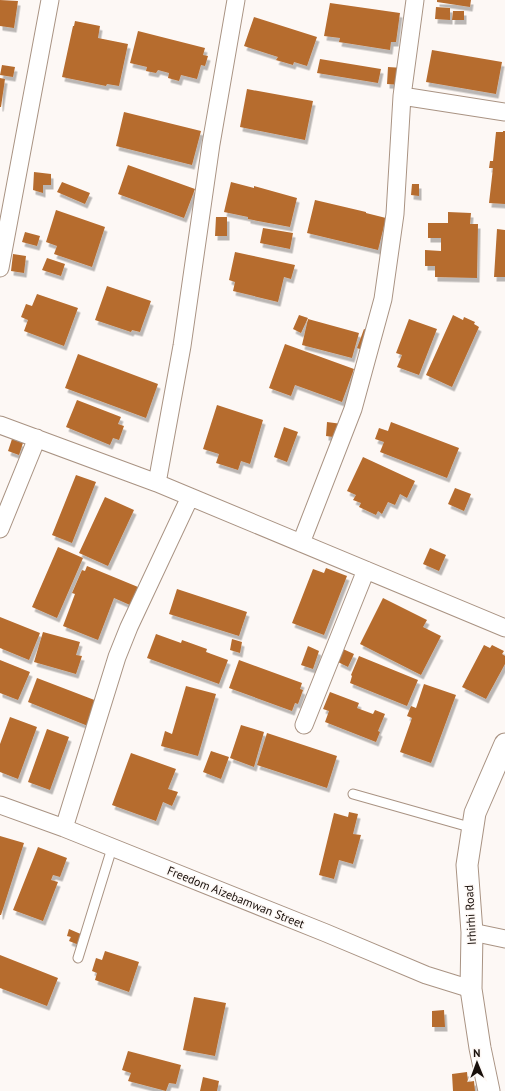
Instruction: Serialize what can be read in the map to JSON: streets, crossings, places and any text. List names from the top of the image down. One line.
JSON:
{"streets":{"street":["Freedom Aizebamwan Street","Irhirhi Road"]},"crossings":[["Freedom Aizebamwan Street","Irhirhi Road"]],"north":"top"}
